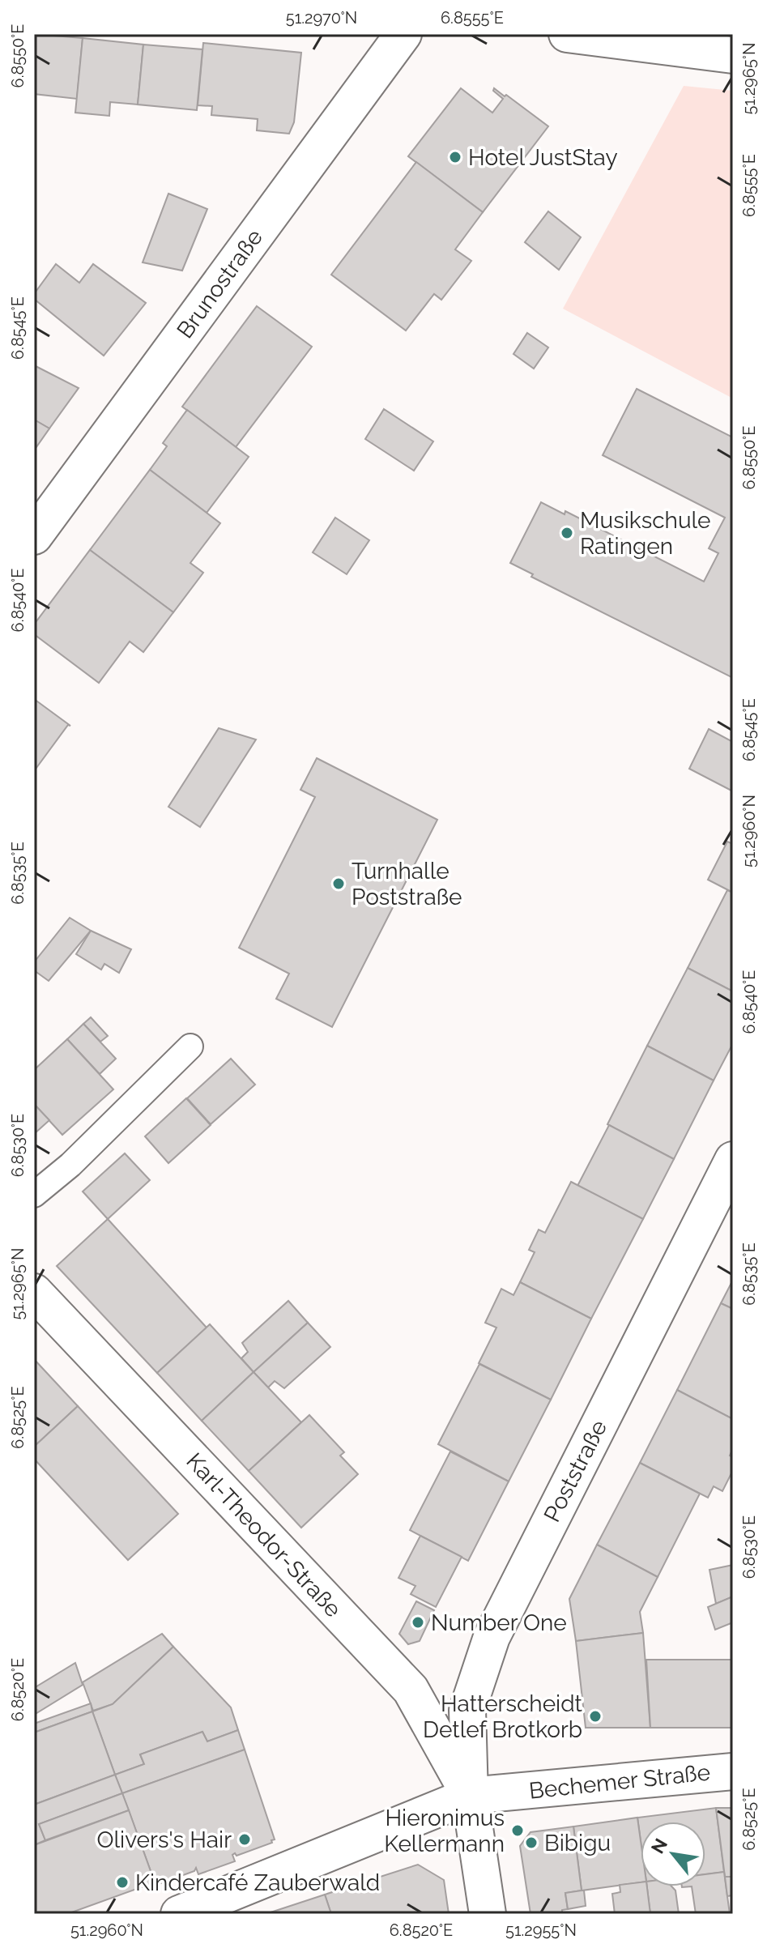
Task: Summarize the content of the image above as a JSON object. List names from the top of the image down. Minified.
{"streets":{"street":["Brunostraße","Poststraße","Karl-Theodor-Straße","Bechemer Straße"]},"crossings":[["Poststraße","Karl-Theodor-Straße"],["Poststraße","Bechemer Straße"],["Karl-Theodor-Straße","Bechemer Straße"]],"places":["Hotel JustStay","Musikschule Ratingen","Turnhalle Poststraße","Number One","Hatterscheidt Detlef Brotkorb","Hieronimus Kellermann","Olivers's Hair","Bibigu","Kindercafé Zauberwald"],"north":"top left","coordinates":["51.2970°N","6.8555°E","6.8550°E","51.2965°N","6.8545°E","6.8540°E","51.2960°N","6.8535°E","6.8530°E","6.8525°E","6.8520°E","51.2955°N"]}
